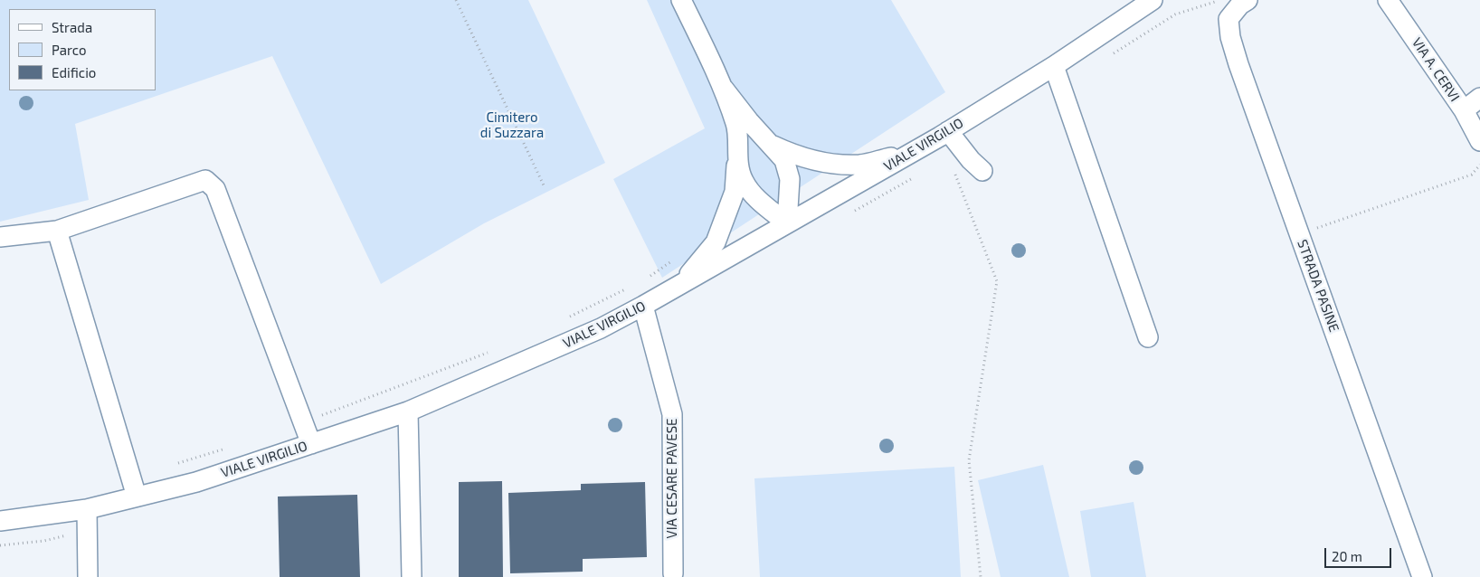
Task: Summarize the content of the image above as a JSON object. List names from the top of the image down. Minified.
{"streets":{"street":["VIA A. CERVI","VIALE VIRGILIO","STRADA PASINE","VIA CESARE PAVESE"]},"crossings":[["VIALE VIRGILIO","VIA CESARE PAVESE"]],"parks":["Cimitero di Suzzara"],"legend":["Strada","Parco","Edificio"],"scale_bar":"20 m"}
